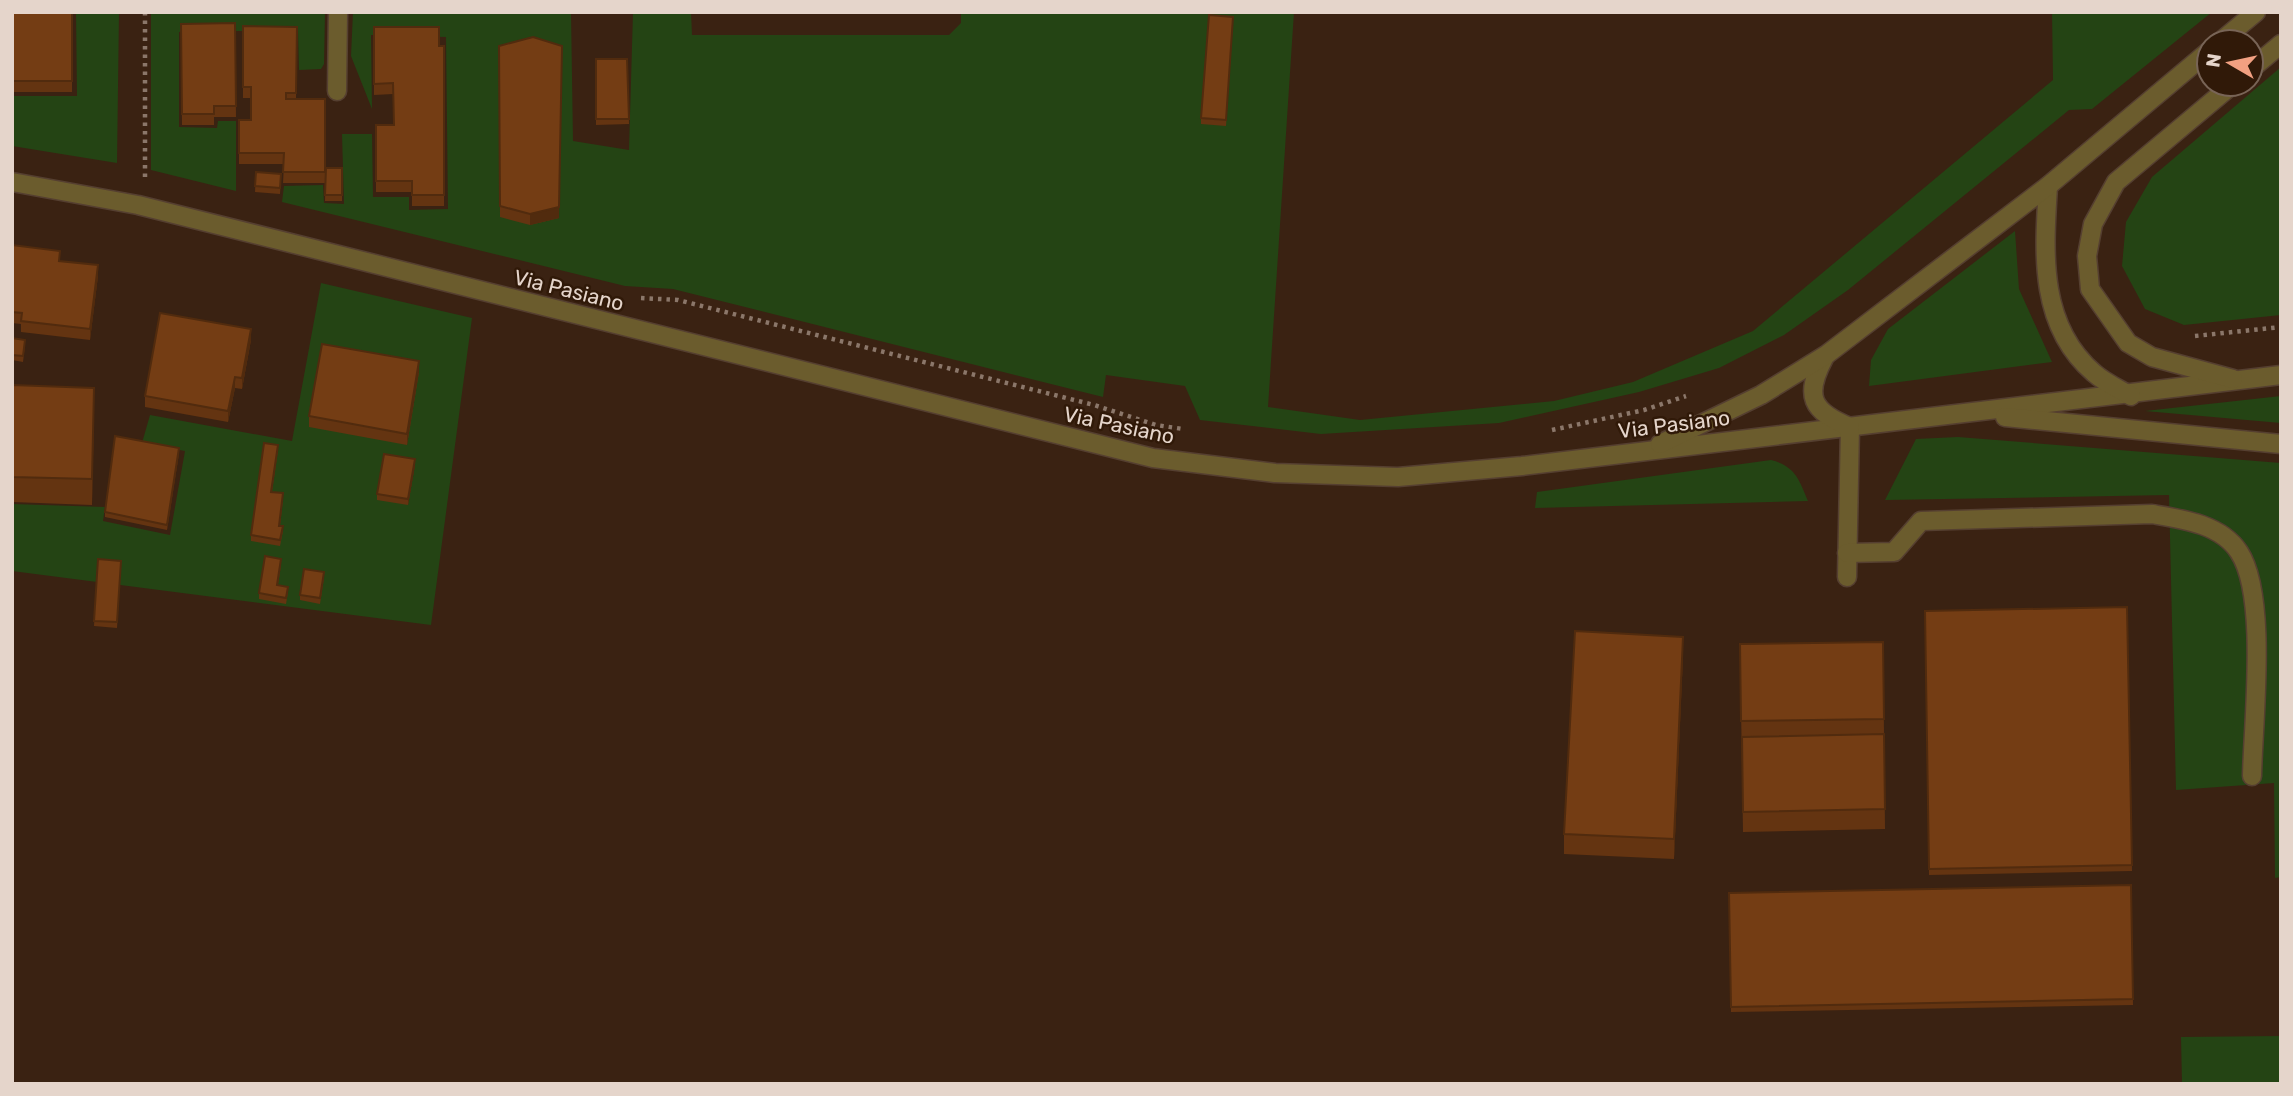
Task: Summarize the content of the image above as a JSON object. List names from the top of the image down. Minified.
{"streets":{"street":["Via Pasiano"]},"north":"left"}
